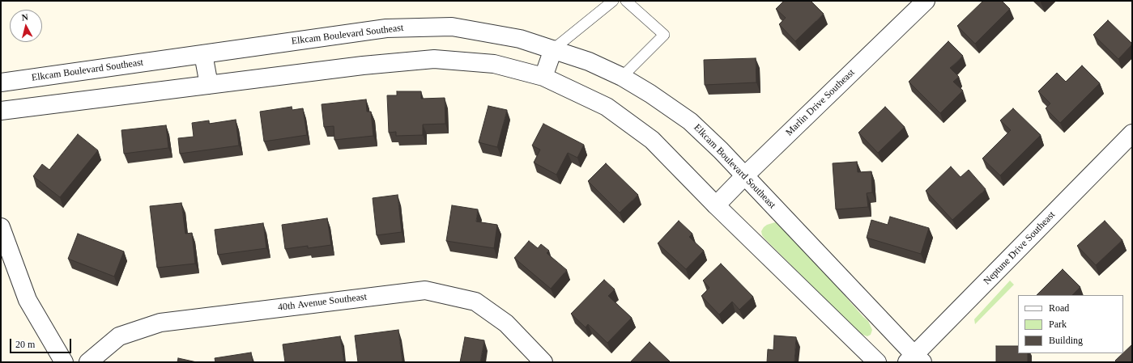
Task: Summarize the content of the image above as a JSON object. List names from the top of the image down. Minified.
{"streets":{"street":["Elkcam Boulevard Southeast","Marlin Drive Southeast","Neptune Drive Southeast","40th Avenue Southeast"]},"crossings":[["Elkcam Boulevard Southeast","Marlin Drive Southeast"],["Elkcam Boulevard Southeast","Neptune Drive Southeast"]],"legend":["Road","Park","Building"],"scale_bar":"20 m","north":"top"}
